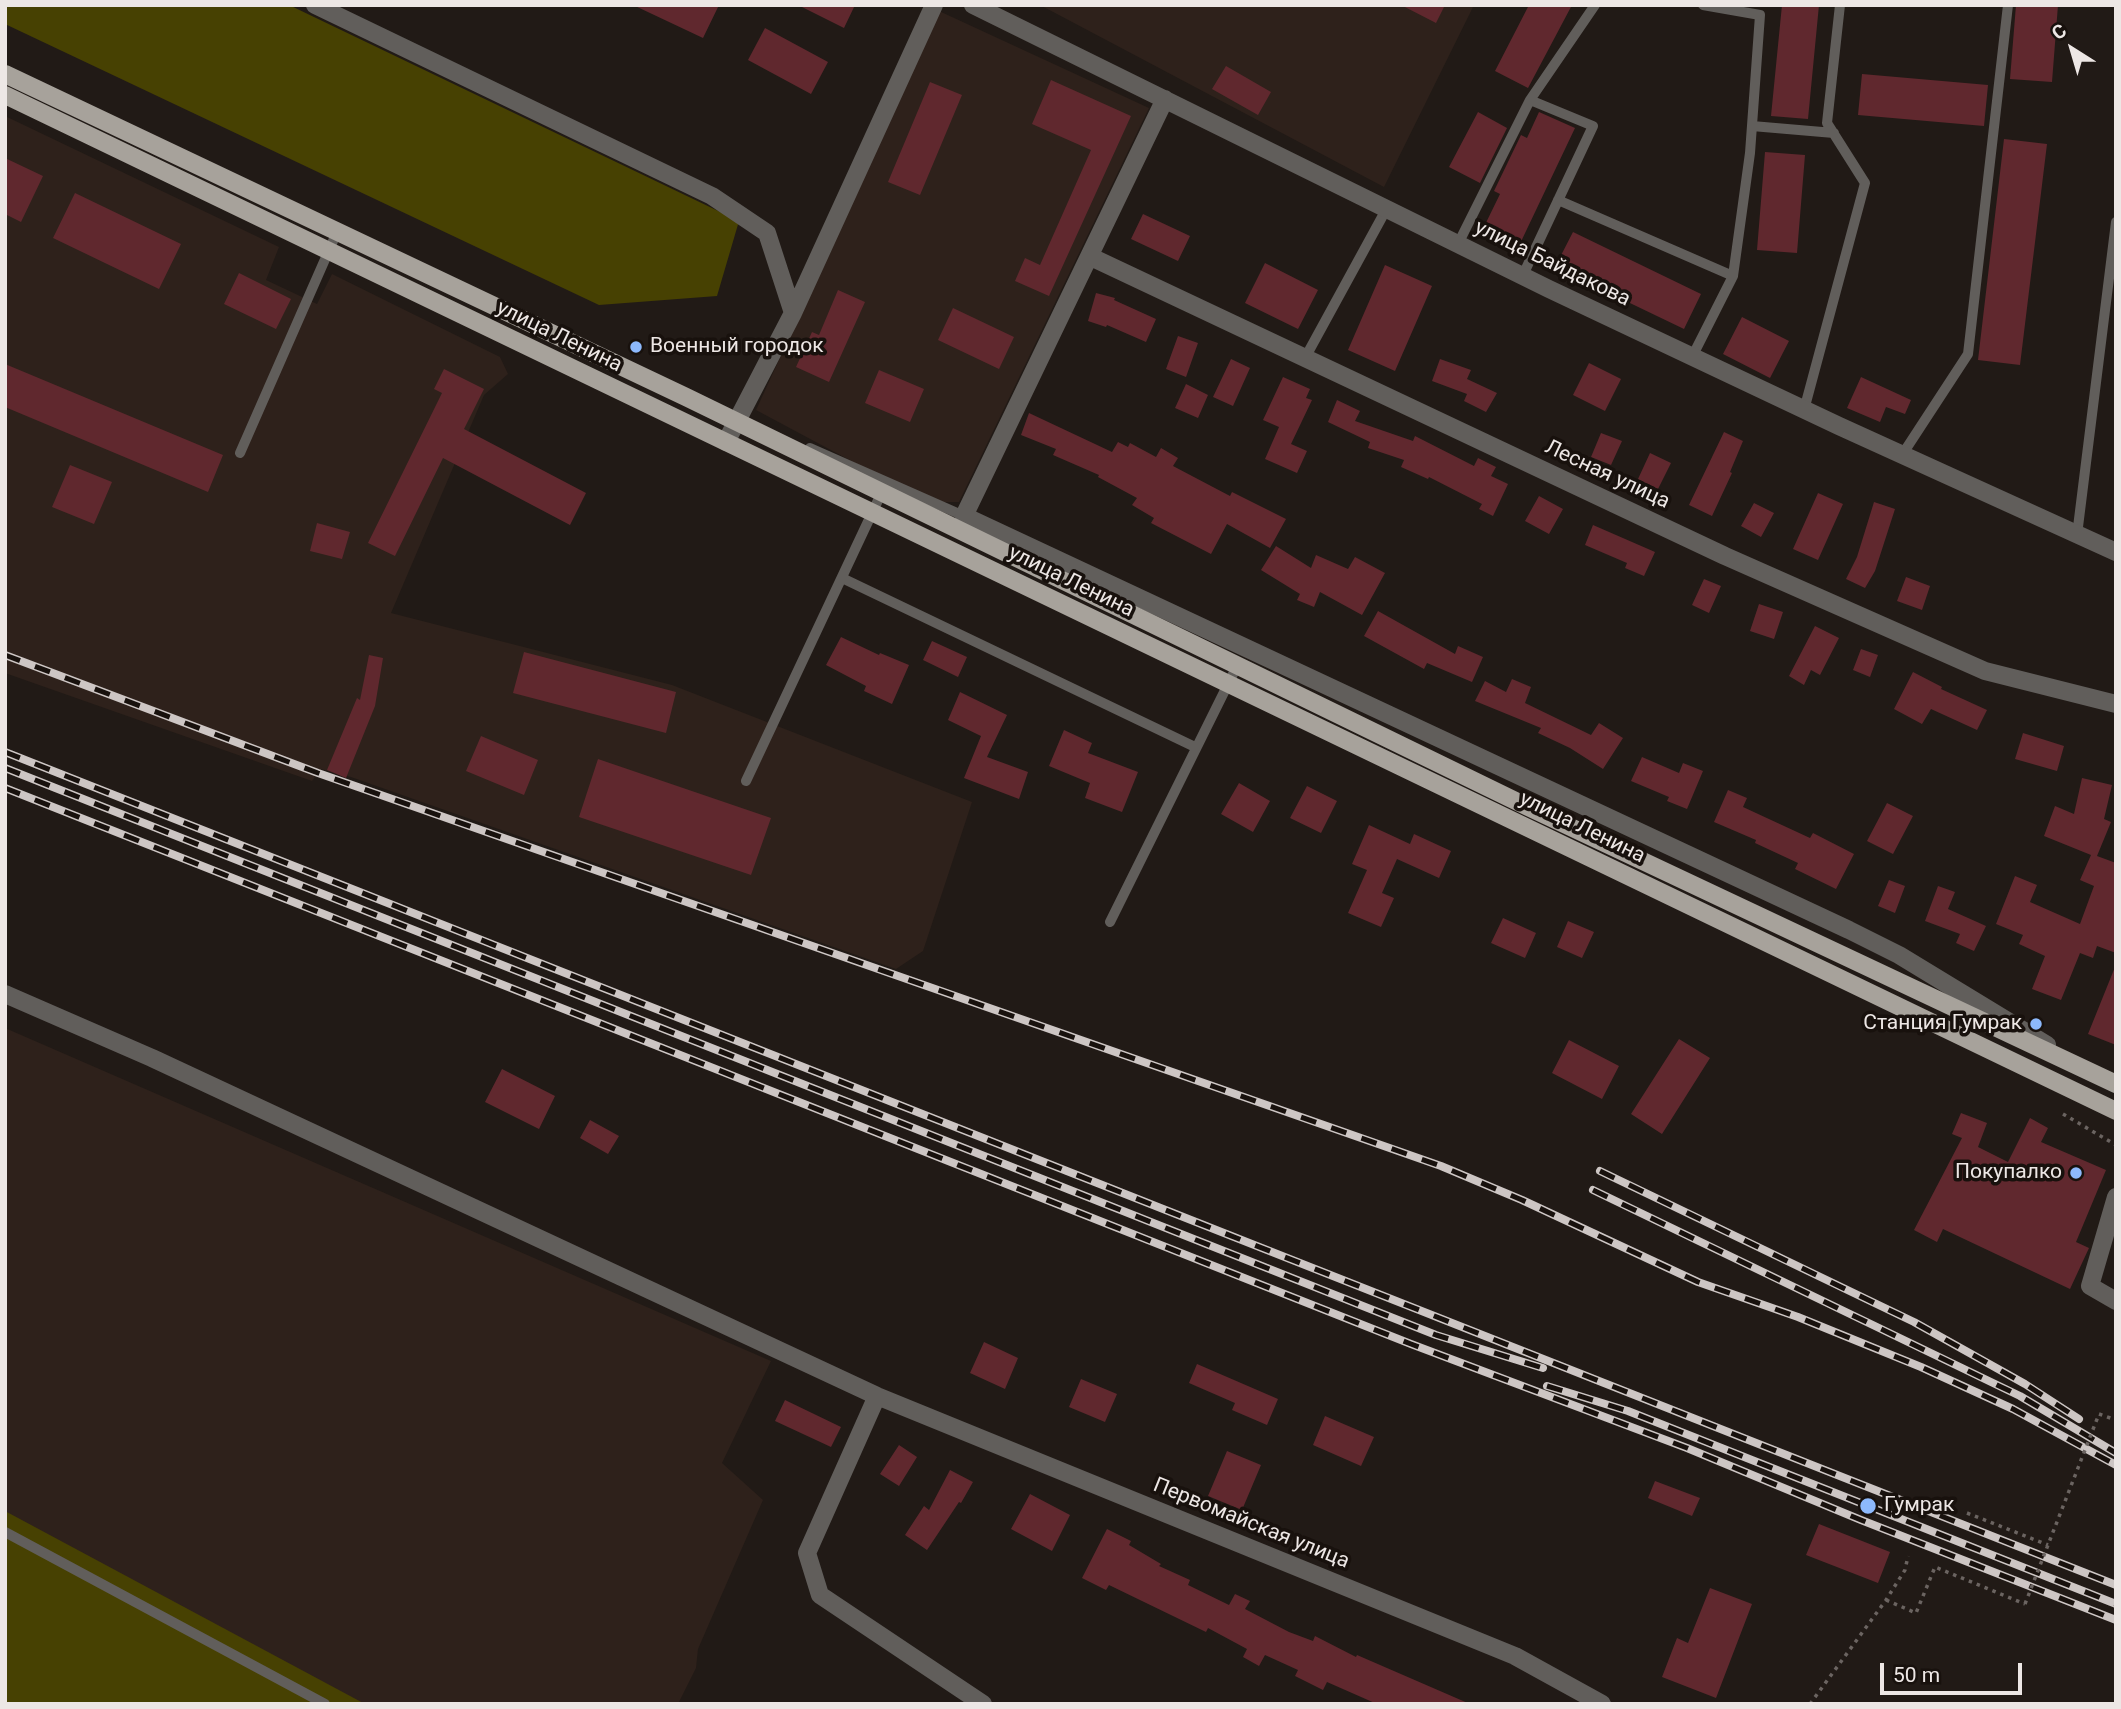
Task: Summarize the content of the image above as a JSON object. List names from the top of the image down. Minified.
{"streets":{"main road":["улица Ленина"],"street":["улица Байдакова","Лесная улица","Первомайская улица"]},"places":["Военный городок","Станция Гумрак","Покупалко","Гумрак"],"scale_bar":"50 m","north":"top left"}
